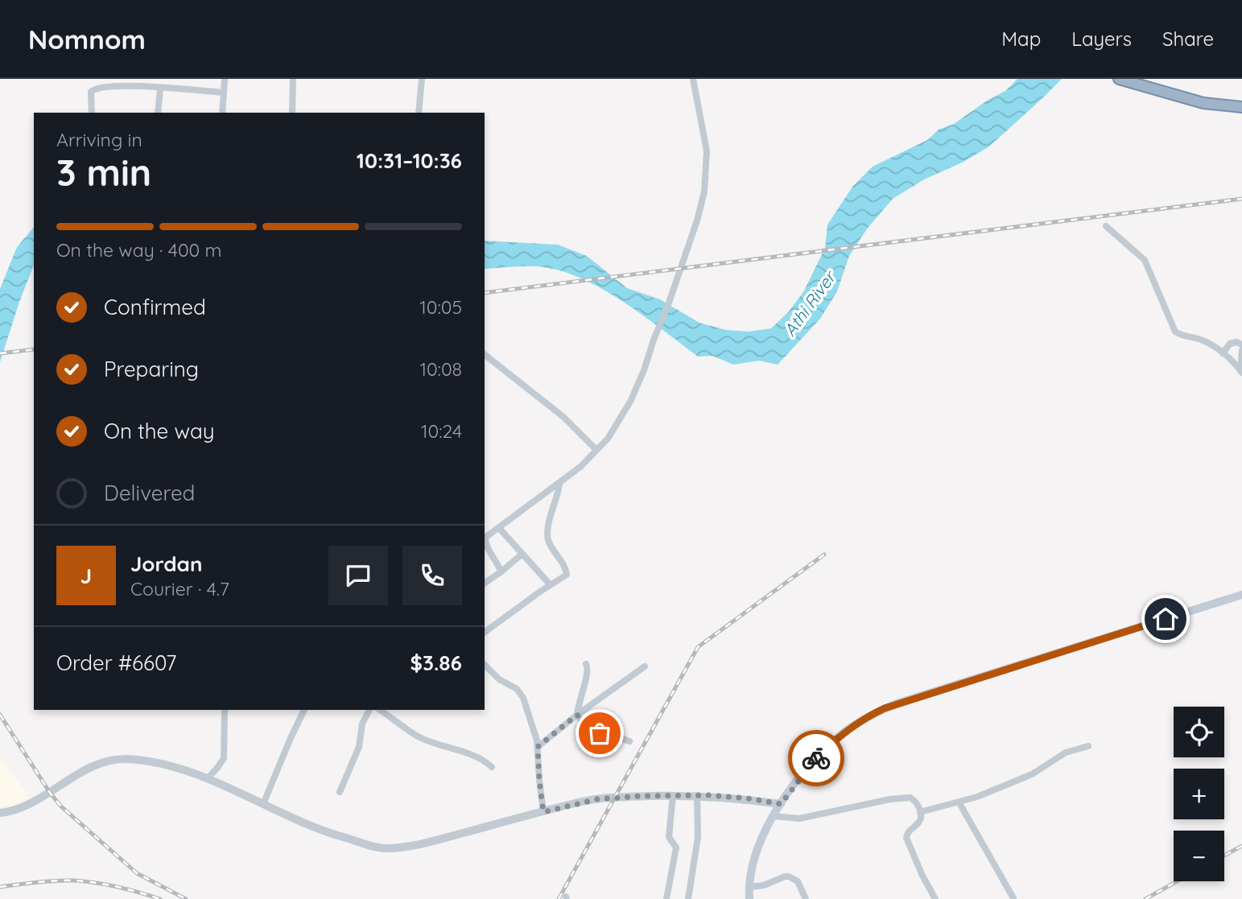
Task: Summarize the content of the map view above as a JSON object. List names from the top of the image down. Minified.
{"water":["Athi River"],"page":{"header":"Nomnom","nav":["Map","Layers","Share"],"heading":["3 min","Arriving in","10:31–10:36"],"panel":["Jordan","Courier · 4.7","Order #6607","$3.86"],"bar":"On the way · 400 m","list":[["Confirmed","10:05"],["Preparing","10:08"],["On the way","10:24"],"Delivered"],"round":"J","map_buttons":["+","−"]}}
